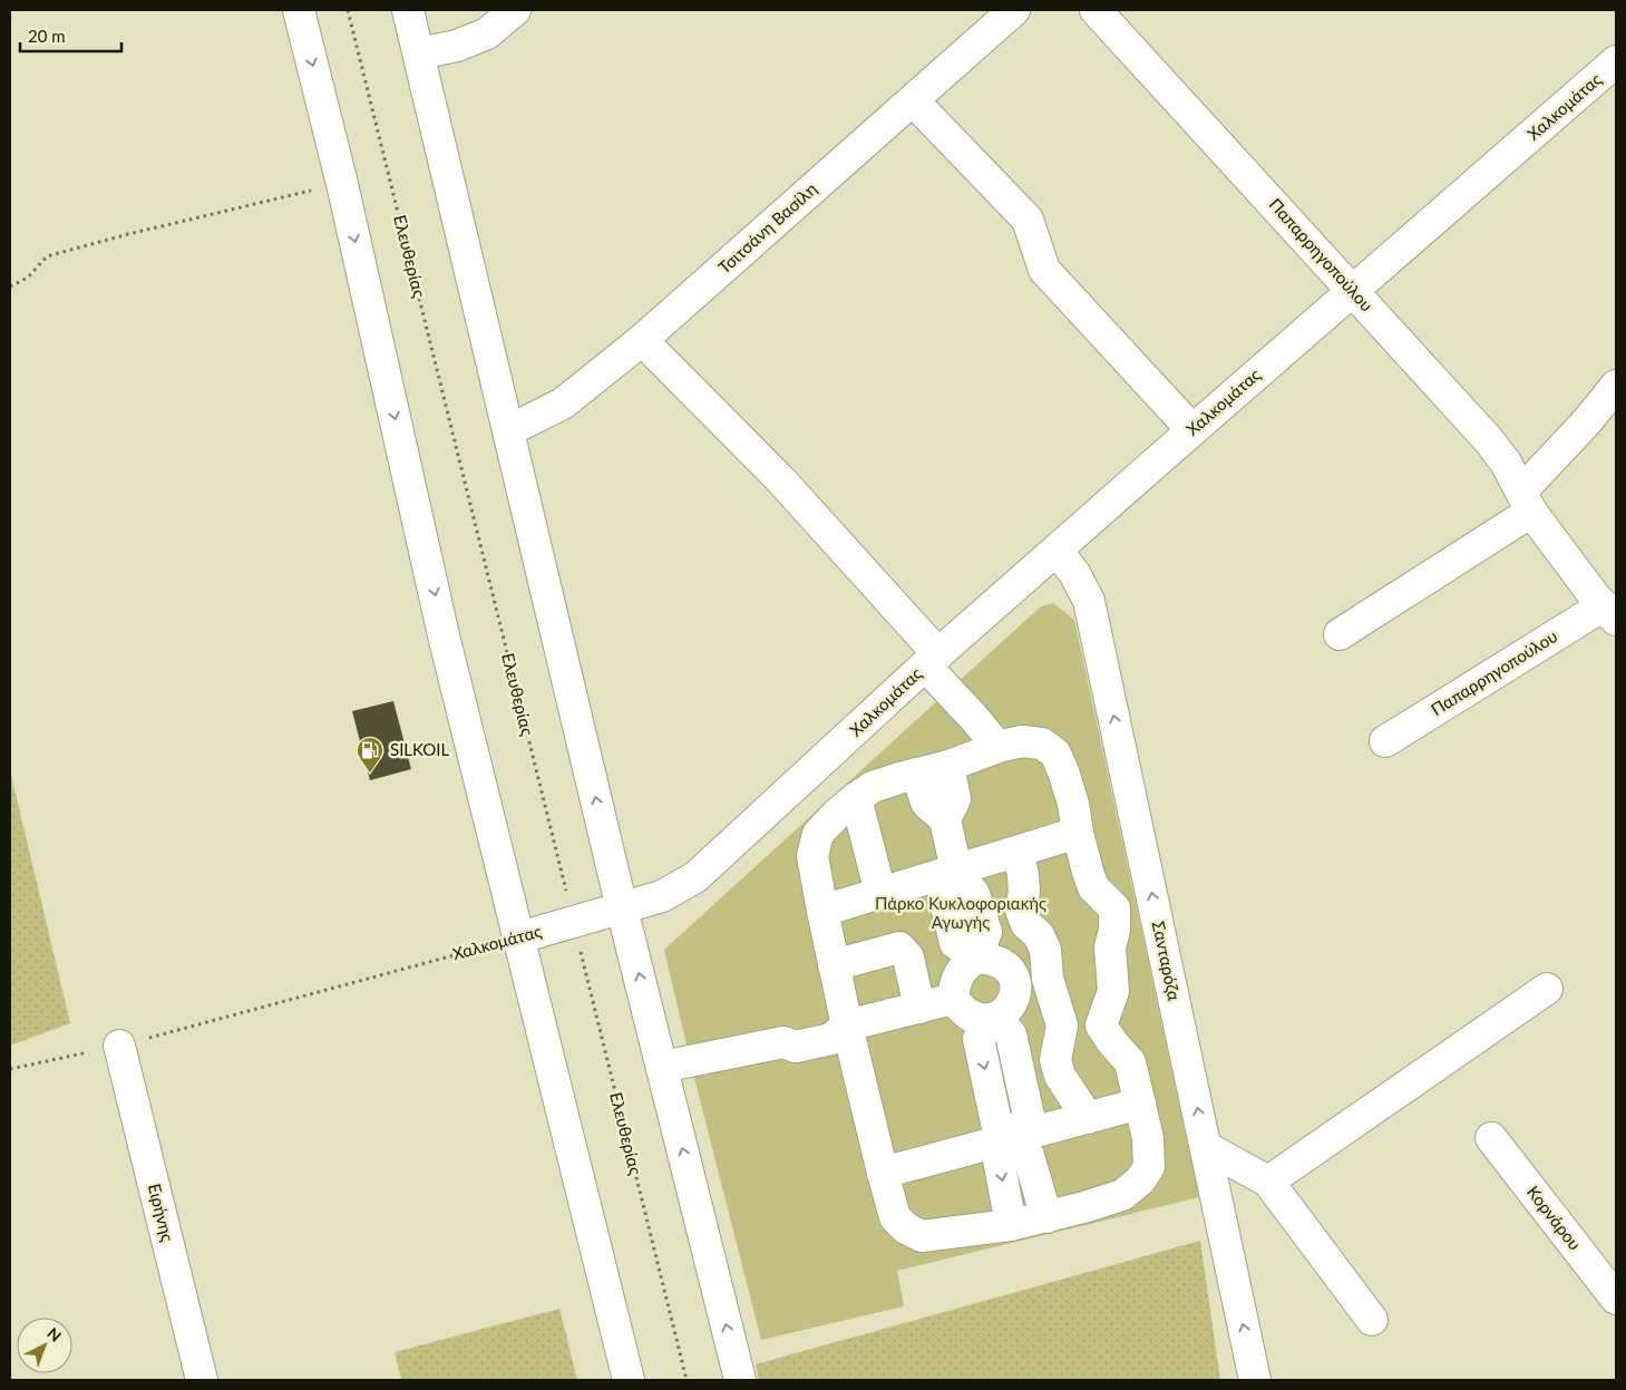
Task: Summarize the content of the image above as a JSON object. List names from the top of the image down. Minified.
{"streets":{"street":["Χαλκομάτας","Τσιτσάνη Βασίλη","Παπαρρηγοπούλου","Σανταρόζα","Ειρήνης","Κορνάρου"],"path":["Ελευθερίας"]},"crossings":[["Χαλκομάτας","Παπαρρηγοπούλου"],["Χαλκομάτας","Ελευθερίας"],["Χαλκομάτας","Σανταρόζα"],["Χαλκομάτας","Ειρήνης"]],"parks":["Πάρκο Κυκλοφοριακής Αγωγής"],"places":{"fuel station":["SILKOIL"]},"scale_bar":"20 m","north":"top right"}
